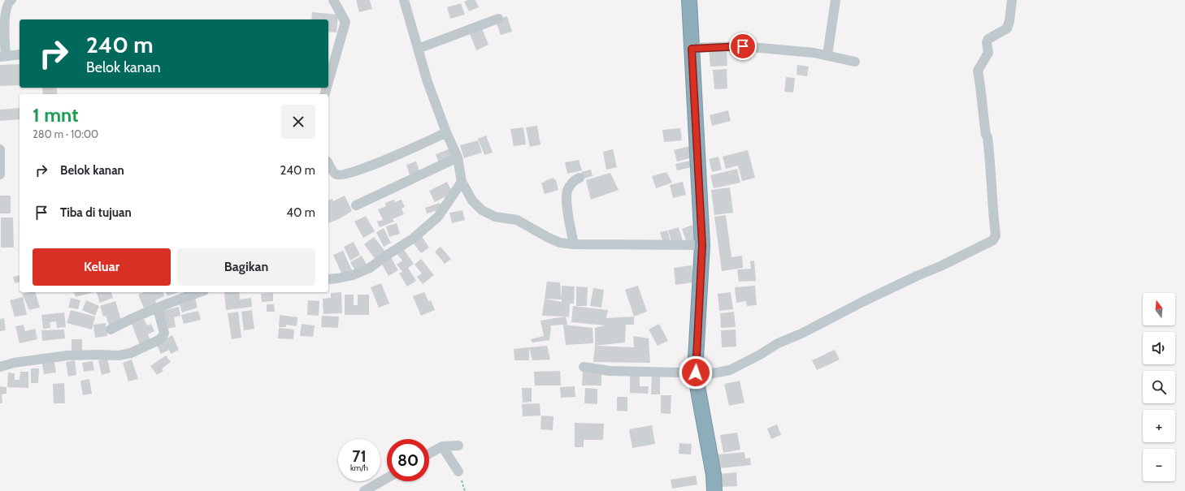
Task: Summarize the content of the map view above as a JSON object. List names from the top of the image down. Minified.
{"north":"top","page":{"turn":["240 m","Belok kanan"],"heading":["1 mnt","280 m · 10:00"],"list":[{"name":"Belok kanan","value":"240 m"},{"name":"Tiba di tujuan","value":"40 m"}],"buttons":["Keluar","Bagikan"],"map_buttons":["+","−"],"speed":"71 km/h","limit":"80"}}
